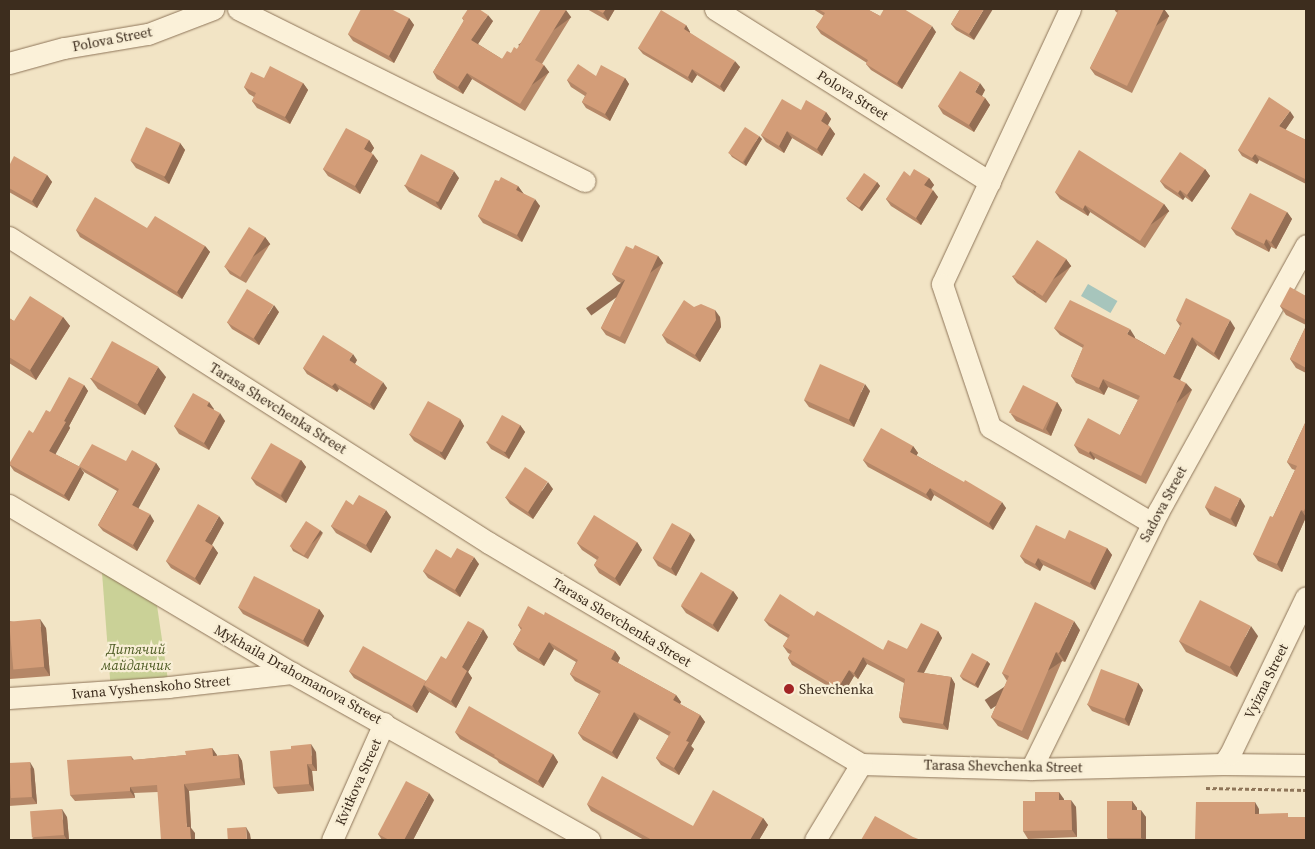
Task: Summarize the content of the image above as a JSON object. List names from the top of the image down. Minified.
{"streets":{"street":["Polova Street","Tarasa Shevchenka Street","Sadova Street","Mykhaila Drahomanova Street","Vyizna Street","Ivana Vyshenskoho Street","Kvitkova Street"]},"crossings":[["Tarasa Shevchenka Street","Sadova Street"],["Tarasa Shevchenka Street","Vyizna Street"],["Mykhaila Drahomanova Street","Ivana Vyshenskoho Street"],["Mykhaila Drahomanova Street","Kvitkova Street"]],"parks":["Дитячий майданчик"],"places":["Shevchenka"]}
